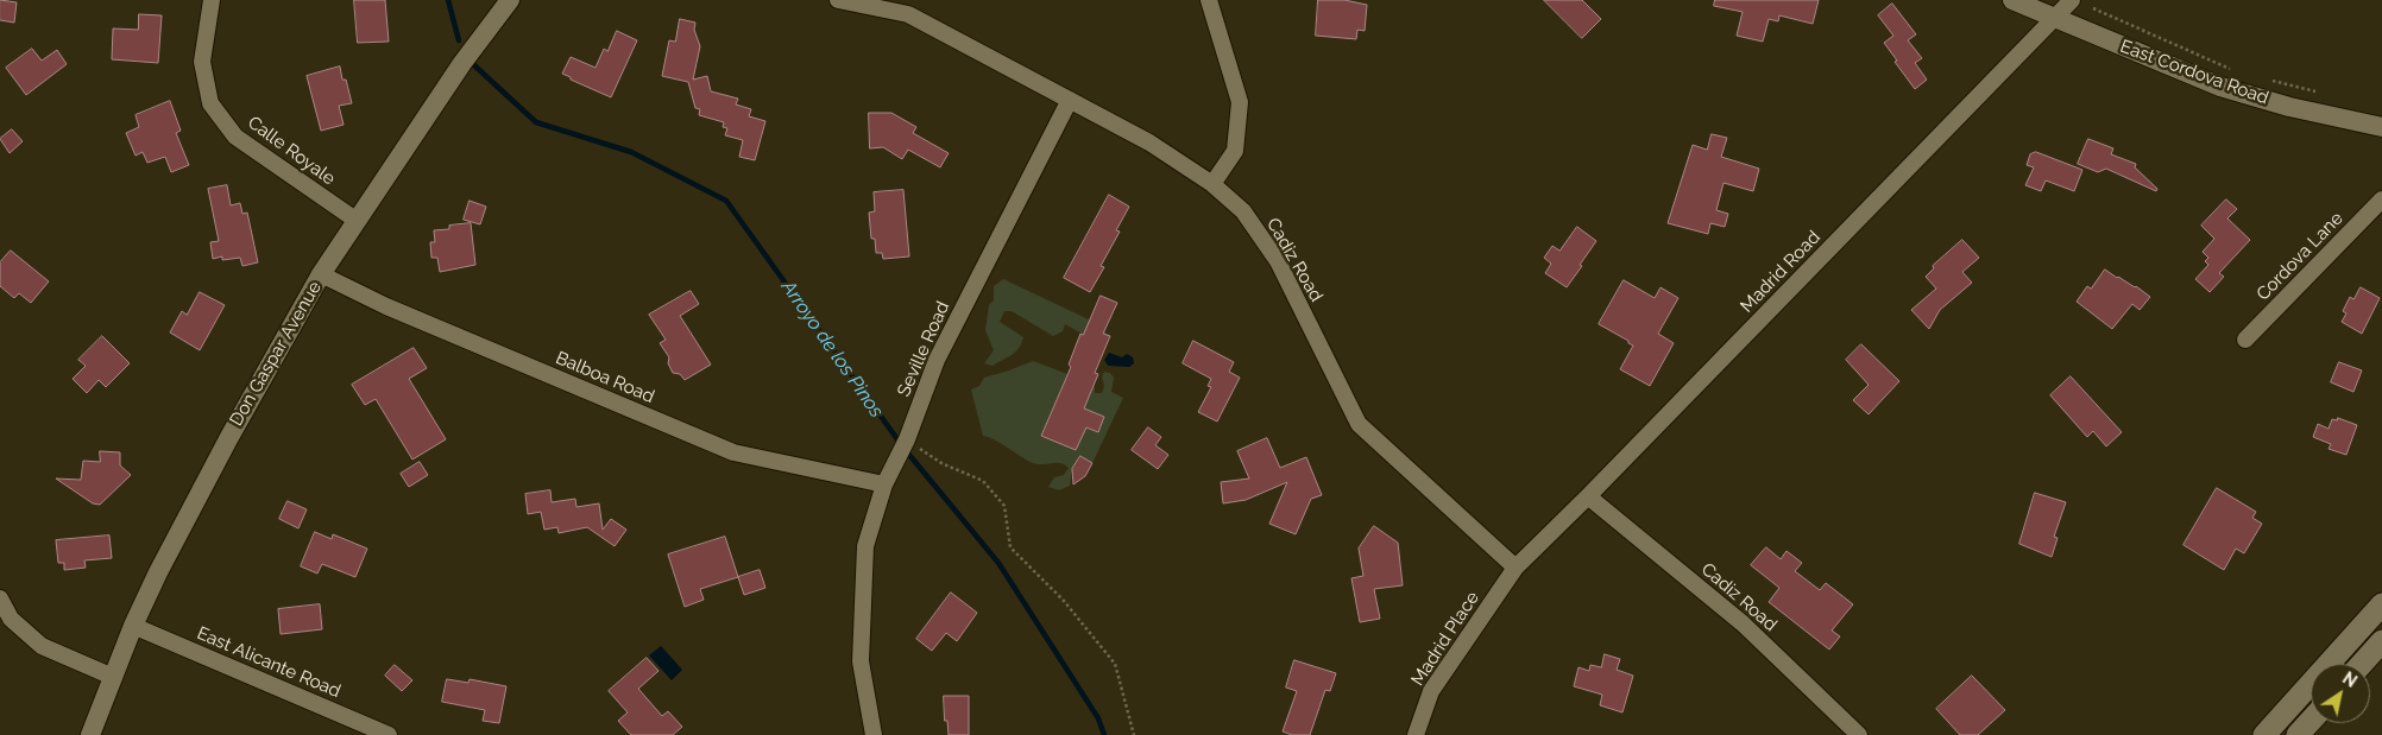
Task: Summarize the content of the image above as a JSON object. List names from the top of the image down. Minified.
{"streets":{"street":["East Cordova Road","Calle Royale","Cordova Lane","Cadiz Road","Madrid Road","Seville Road","Don Gaspar Avenue","Balboa Road","Madrid Place","East Alicante Road"]},"crossings":[["East Cordova Road","Madrid Road"],["Calle Royale","Don Gaspar Avenue"],["Cadiz Road","Madrid Road"],["Cadiz Road","Seville Road"],["Cadiz Road","Madrid Place"],["Madrid Road","Madrid Place"],["Seville Road","Balboa Road"],["Don Gaspar Avenue","Balboa Road"],["Don Gaspar Avenue","East Alicante Road"]],"water":["Arroyo de los Pinos"],"north":"top right"}
